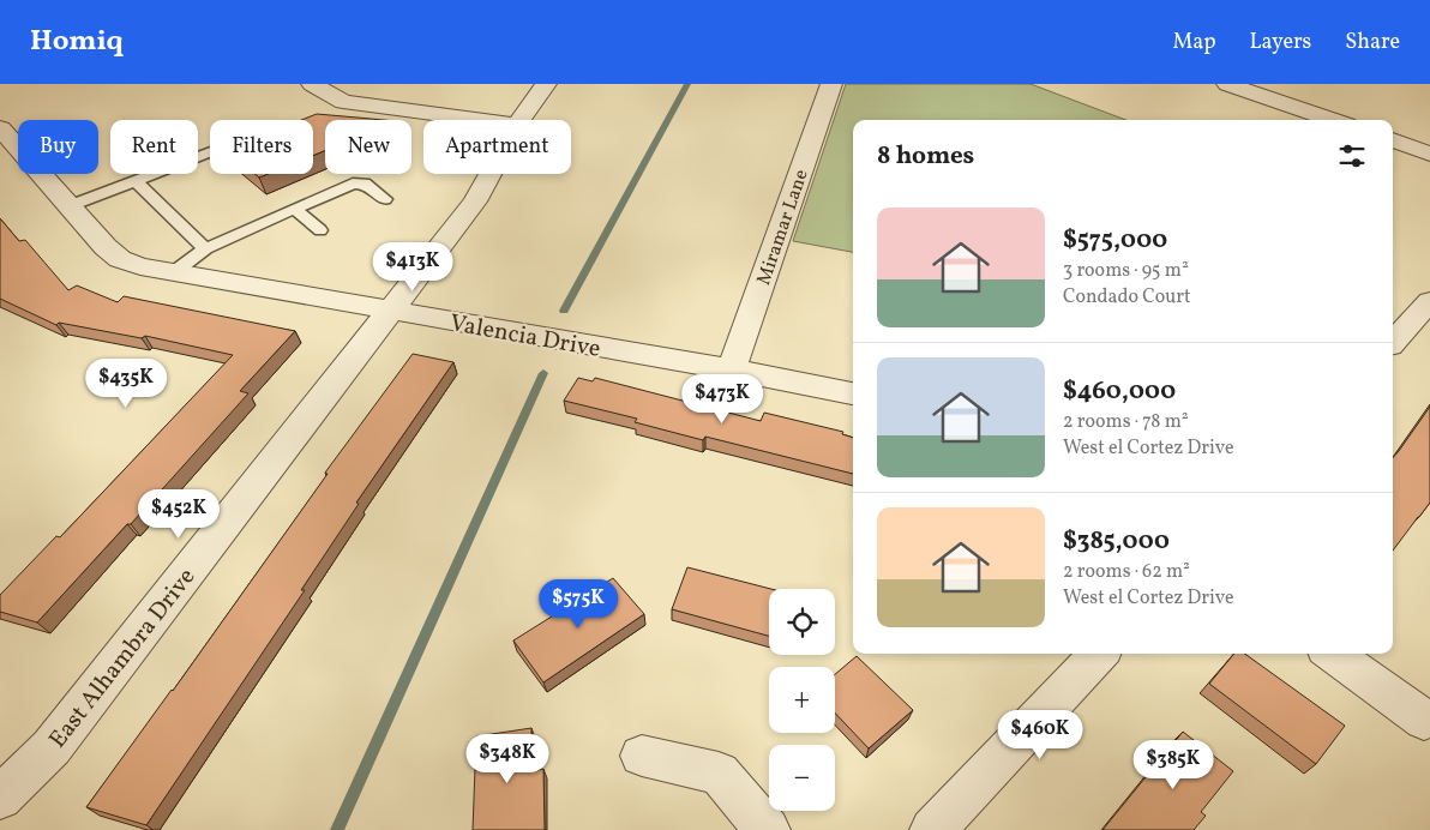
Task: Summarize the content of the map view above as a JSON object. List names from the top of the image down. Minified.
{"streets":{"street":["Miramar Lane","Valencia Drive","East Alhambra Drive"]},"crossings":[["Miramar Lane","Valencia Drive"],["Valencia Drive","East Alhambra Drive"]],"page":{"header":"Homiq","nav":["Map","Layers","Share"],"chip":["Buy","Rent","Filters","New","Apartment"],"heading":"8 homes","list":[{"name":"$575,000","note":"3 rooms · 95 m² · Condado Court"},{"name":"$460,000","note":"2 rooms · 78 m² · West el Cortez Drive"},{"name":"$385,000","note":"2 rooms · 62 m² · West el Cortez Drive"}],"price":["$413K","$435K","$473K","$452K","$575K","$460K","$348K","$385K"],"map_buttons":["+","−"]}}
